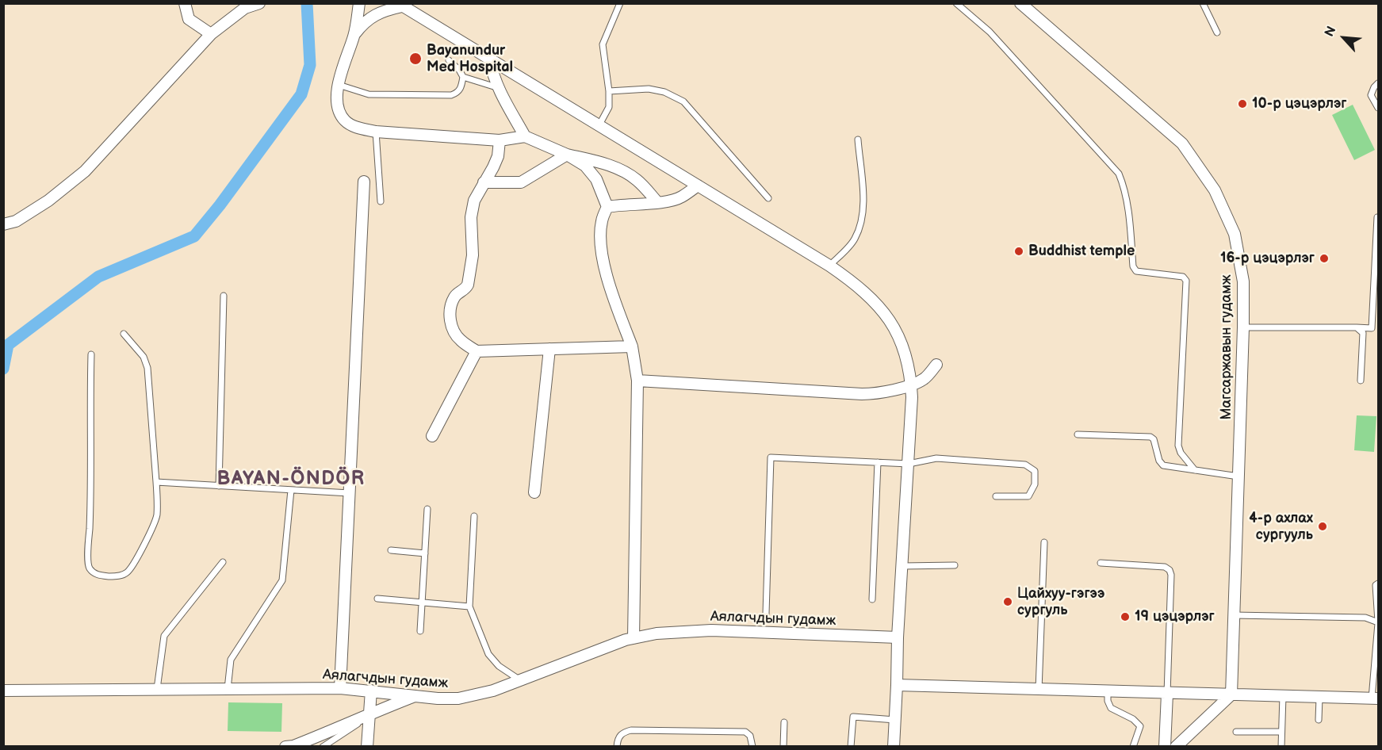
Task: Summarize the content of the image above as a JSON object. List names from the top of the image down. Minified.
{"streets":{"street":["Магсаржавын гудамж","Аялагчдын гудамж"]},"districts":["BAYAN-ÖNDÖR"],"places":["Bayanundur Med Hospital","10-р цэцэрлэг","Buddhist temple","16-р цэцэрлэг","4-р ахлах сургууль","Цайхуу-гэгээ сургуль","19 цэцэрлэг"],"north":"top left"}
